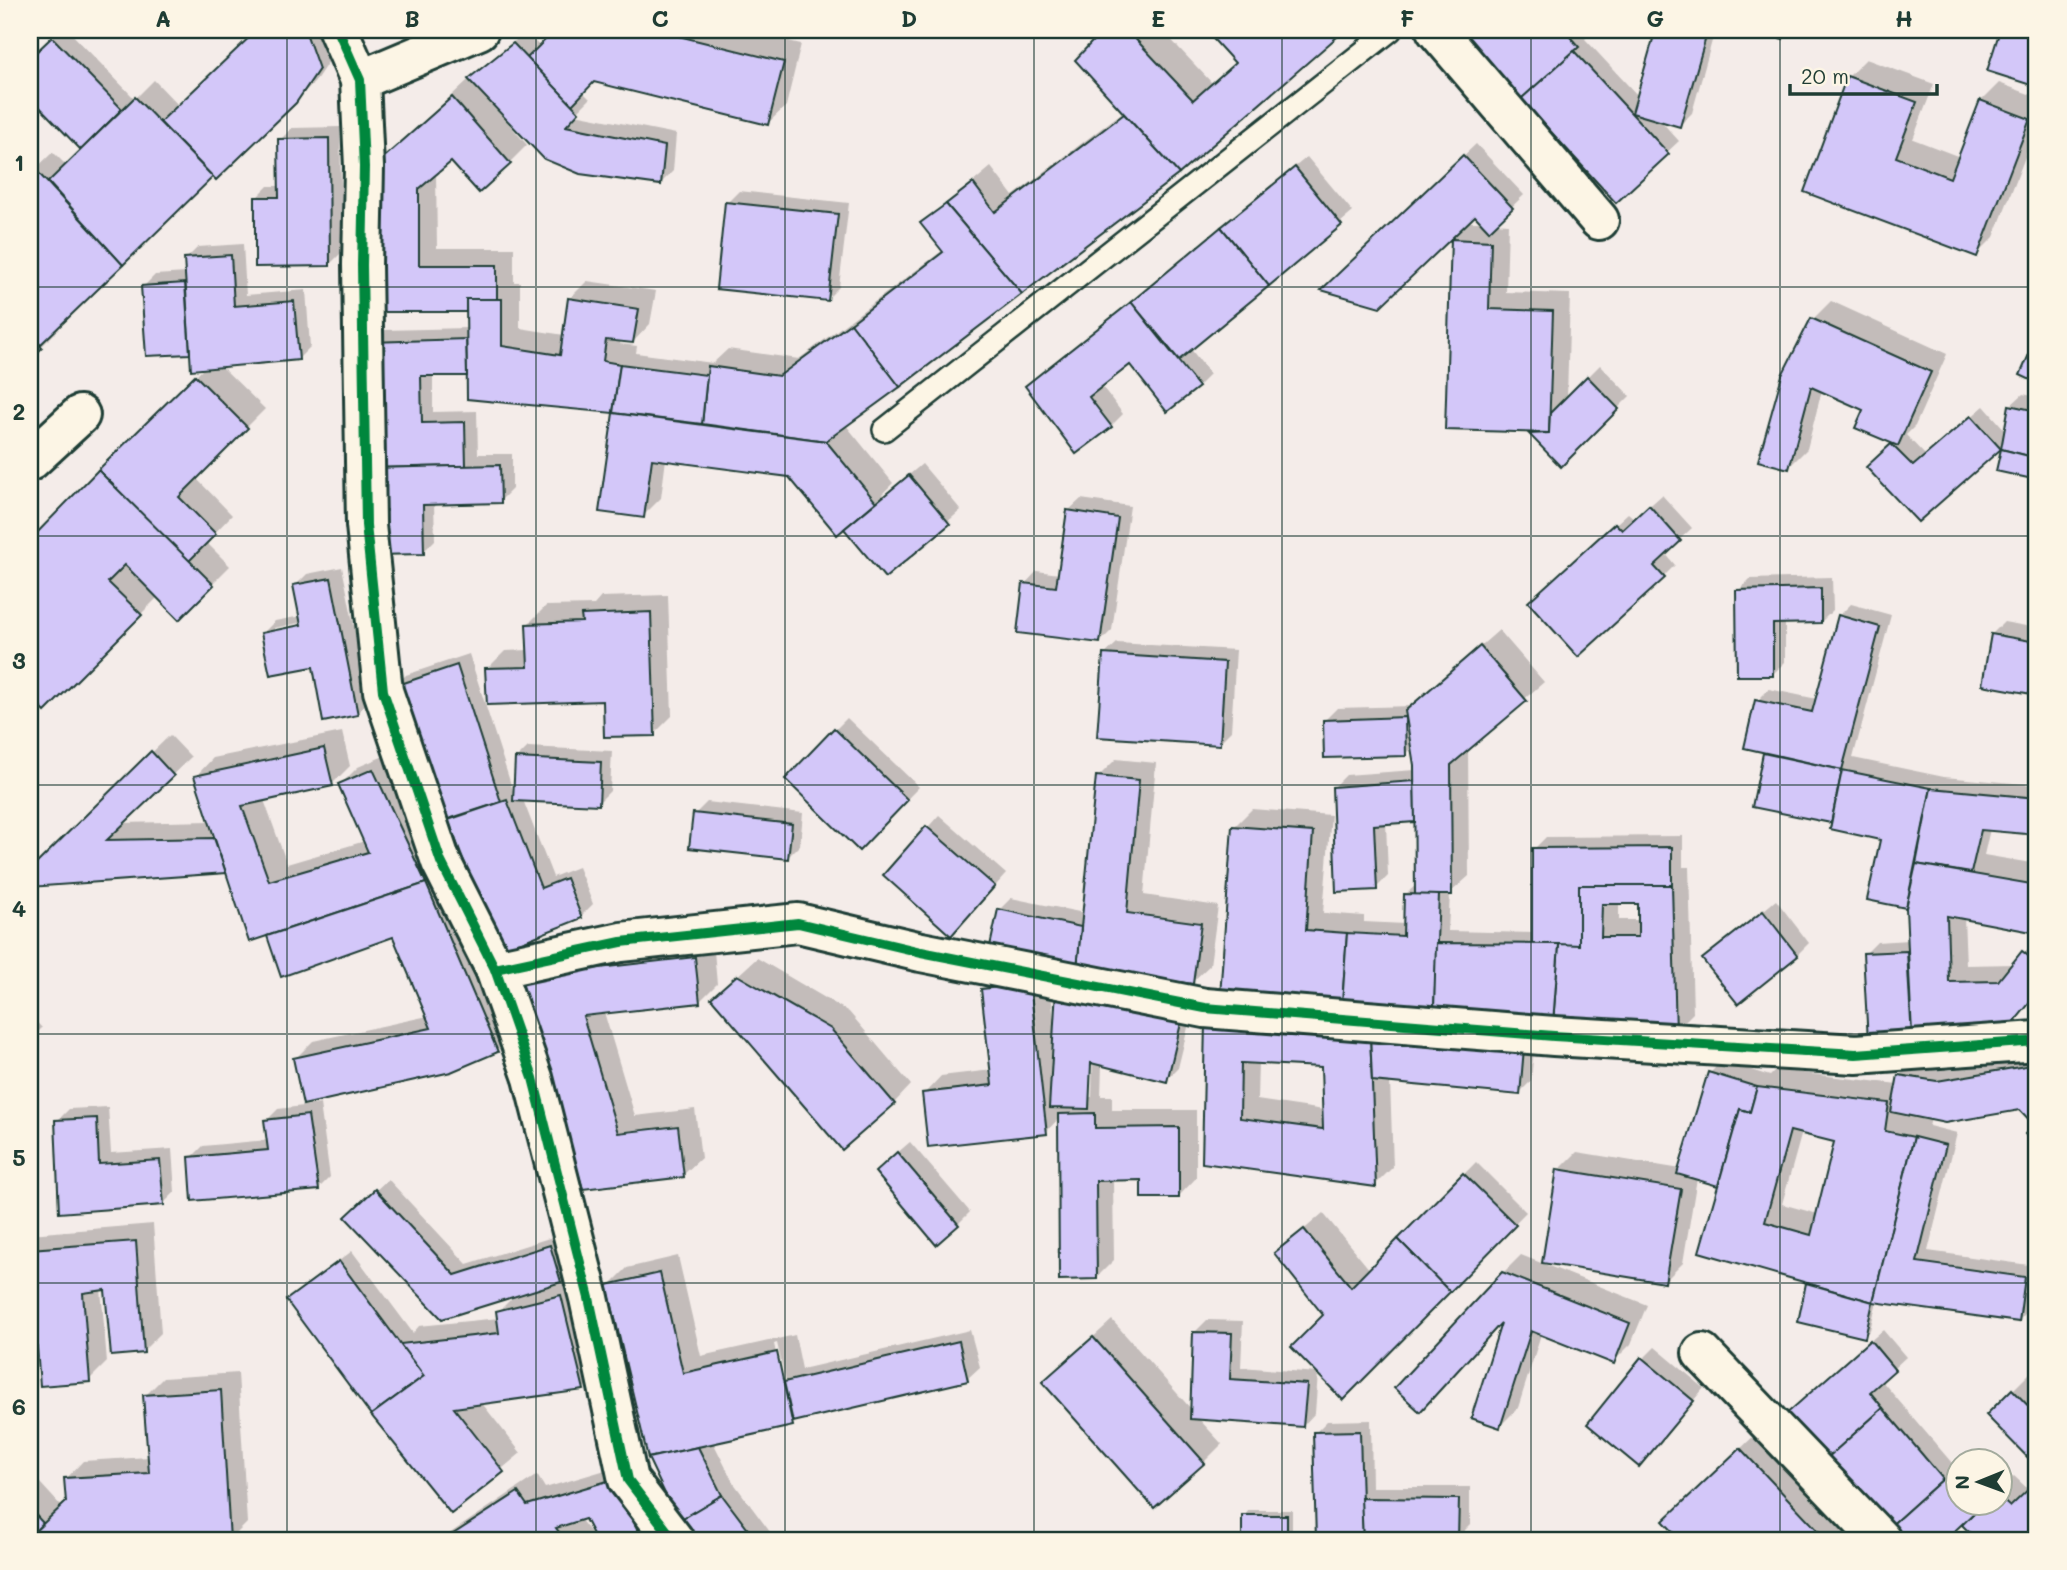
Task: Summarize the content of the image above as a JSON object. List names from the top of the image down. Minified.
{"scale_bar":"20 m","north":"left","grid":{"columns":["A","B","C","D","E","F","G","H"],"rows":["1","2","3","4","5","6"]}}
